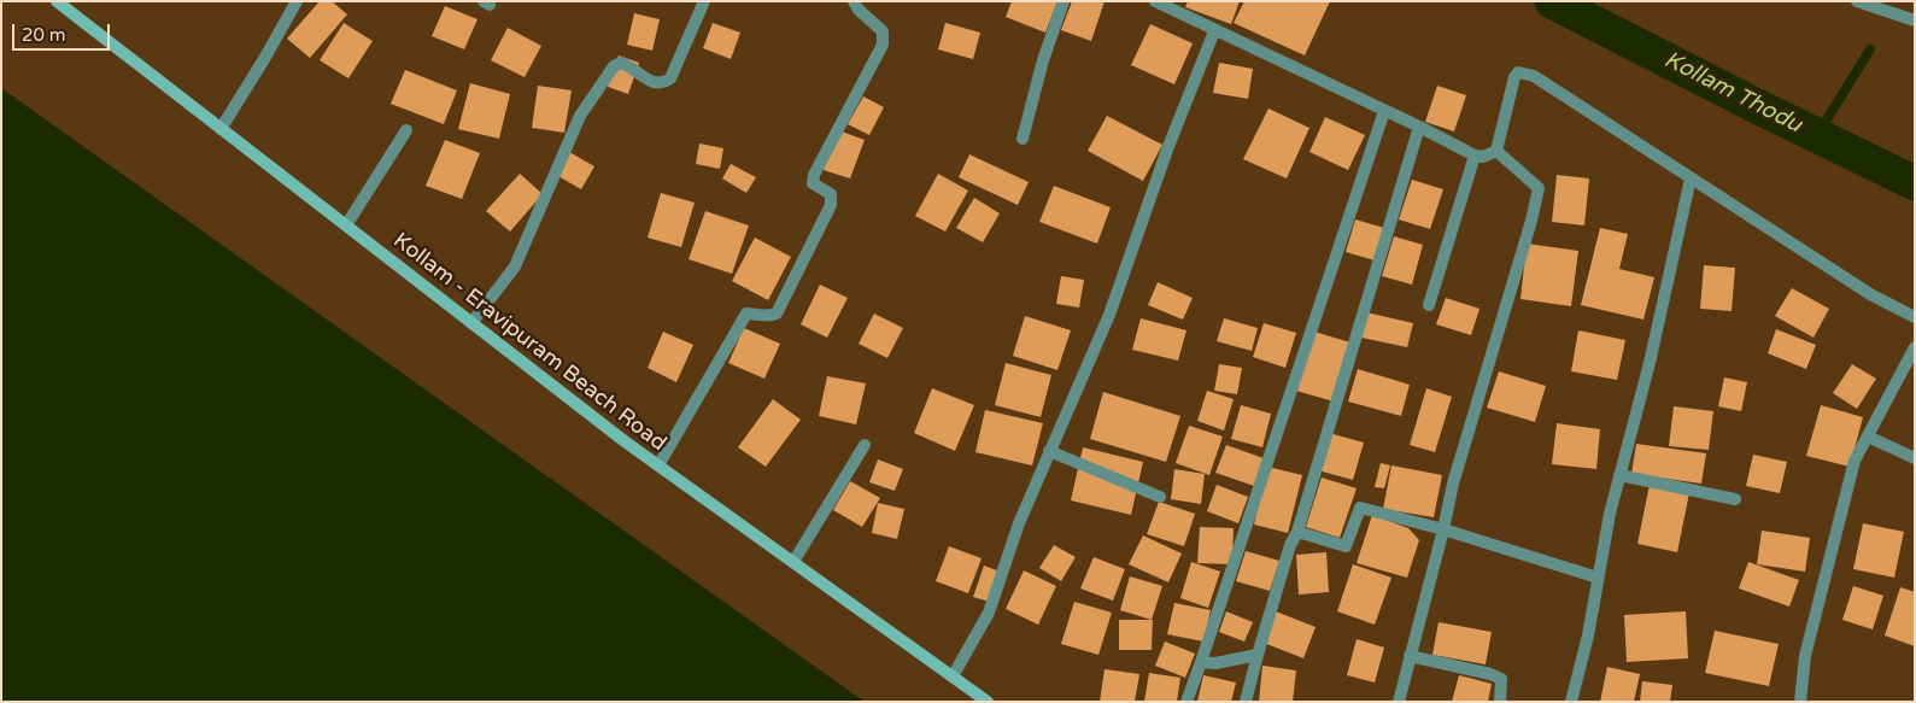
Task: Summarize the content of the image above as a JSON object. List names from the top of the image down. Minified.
{"streets":{"main road":["Kollam - Eravipuram Beach Road"]},"water":["Kollam Thodu"],"scale_bar":"20 m"}
